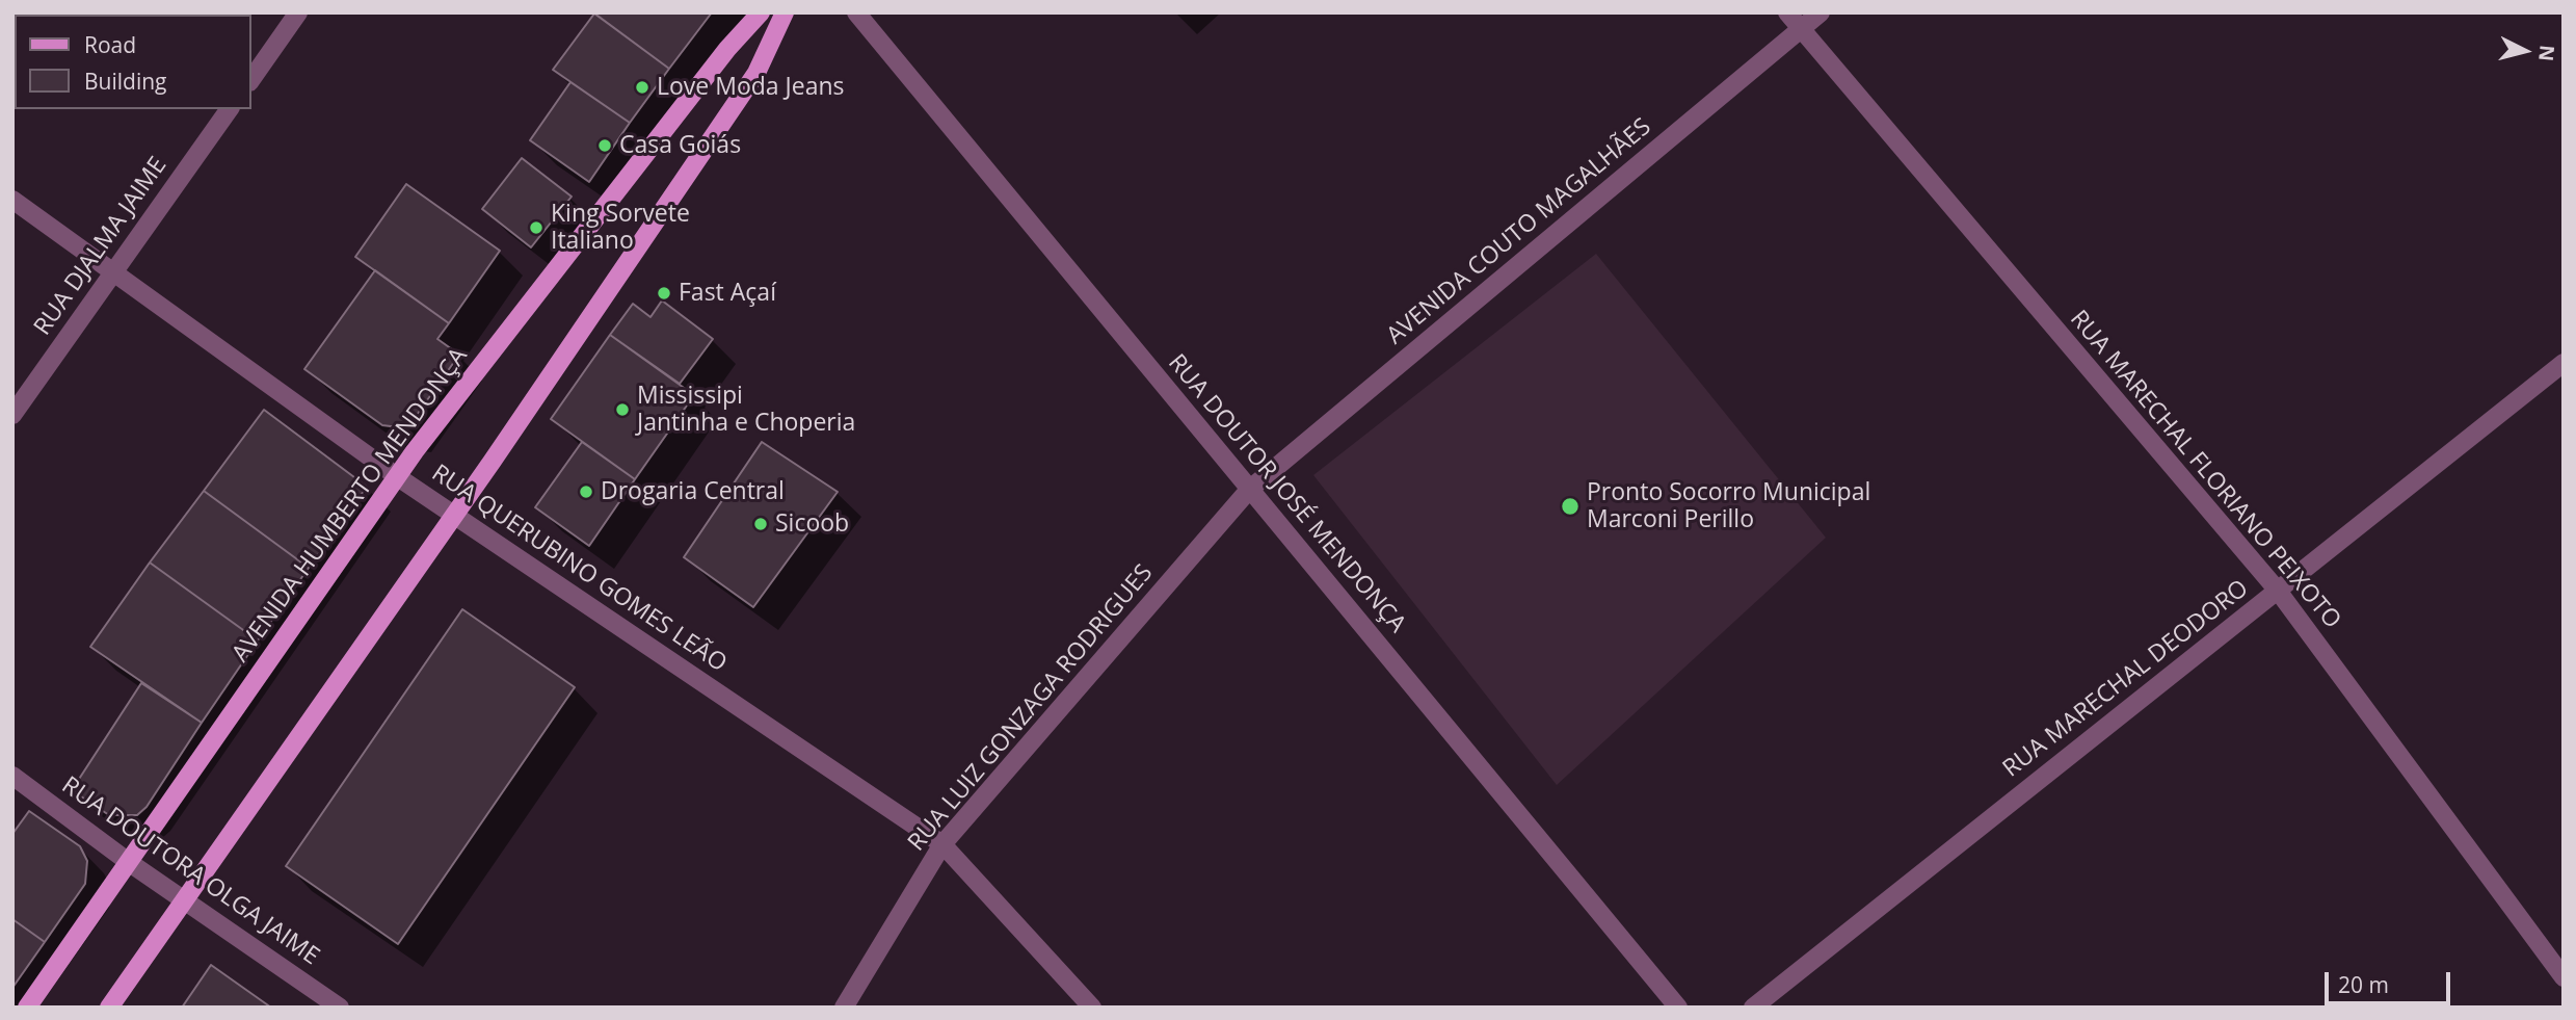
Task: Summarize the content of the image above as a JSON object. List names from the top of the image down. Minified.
{"streets":{"main road":["AVENIDA HUMBERTO MENDONÇA"],"street":["AVENIDA COUTO MAGALHÃES","RUA DJALMA JAIME","RUA MARECHAL FLORIANO PEIXOTO","RUA DOUTOR JOSÉ MENDONÇA","RUA QUERUBINO GOMES LEÃO","RUA MARECHAL DEODORO","RUA LUIZ GONZAGA RODRIGUES","RUA DOUTORA OLGA JAIME"]},"crossings":[["AVENIDA COUTO MAGALHÃES","RUA MARECHAL FLORIANO PEIXOTO"],["AVENIDA COUTO MAGALHÃES","RUA DOUTOR JOSÉ MENDONÇA"],["AVENIDA COUTO MAGALHÃES","RUA LUIZ GONZAGA RODRIGUES"],["RUA DJALMA JAIME","RUA QUERUBINO GOMES LEÃO"],["RUA MARECHAL FLORIANO PEIXOTO","RUA MARECHAL DEODORO"],["RUA DOUTOR JOSÉ MENDONÇA","RUA LUIZ GONZAGA RODRIGUES"],["AVENIDA HUMBERTO MENDONÇA","RUA QUERUBINO GOMES LEÃO"],["AVENIDA HUMBERTO MENDONÇA","RUA DOUTORA OLGA JAIME"],["RUA QUERUBINO GOMES LEÃO","RUA LUIZ GONZAGA RODRIGUES"]],"places":["Love Moda Jeans","Casa Goiás","King Sorvete Italiano","Fast Açaí","Mississipi Jantinha e Choperia","Drogaria Central","Pronto Socorro Municipal Marconi Perillo","Sicoob"],"legend":["Road","Building"],"scale_bar":"20 m","north":"right"}
